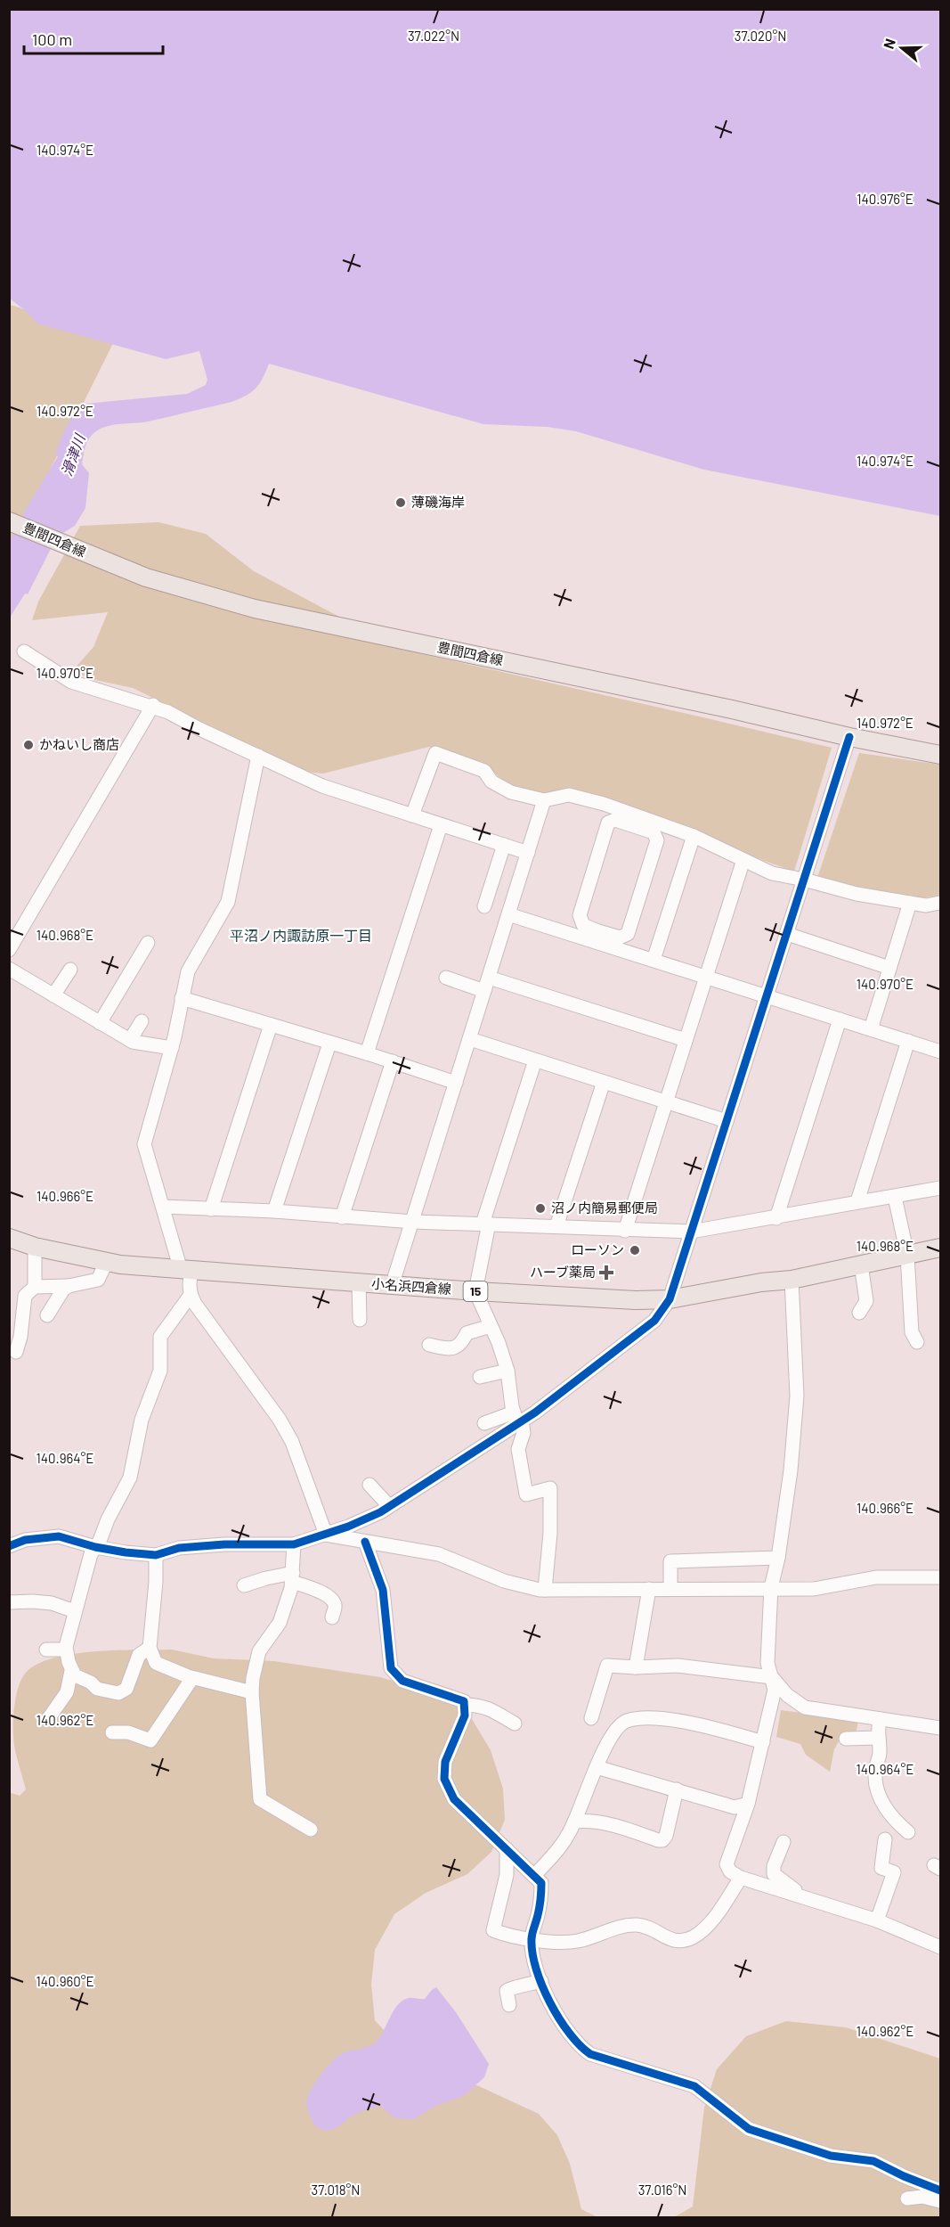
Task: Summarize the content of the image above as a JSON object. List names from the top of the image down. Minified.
{"streets":{"main road":["豊間四倉線","小名浜四倉線","15"]},"districts":["平沼ノ内諏訪原一丁目"],"water":["滑津川"],"places":{"other":["薄磯海岸","かねいし商店","沼ノ内簡易郵便局","ローソン"],"health":["ハーブ薬局"]},"scale_bar":"100 m","north":"left","coordinates":["37.022°N","37.020°N","140.974°E","140.976°E","140.972°E","140.970°E","140.968°E","140.966°E","140.964°E","140.962°E","140.960°E","37.018°N","37.016°N"]}
